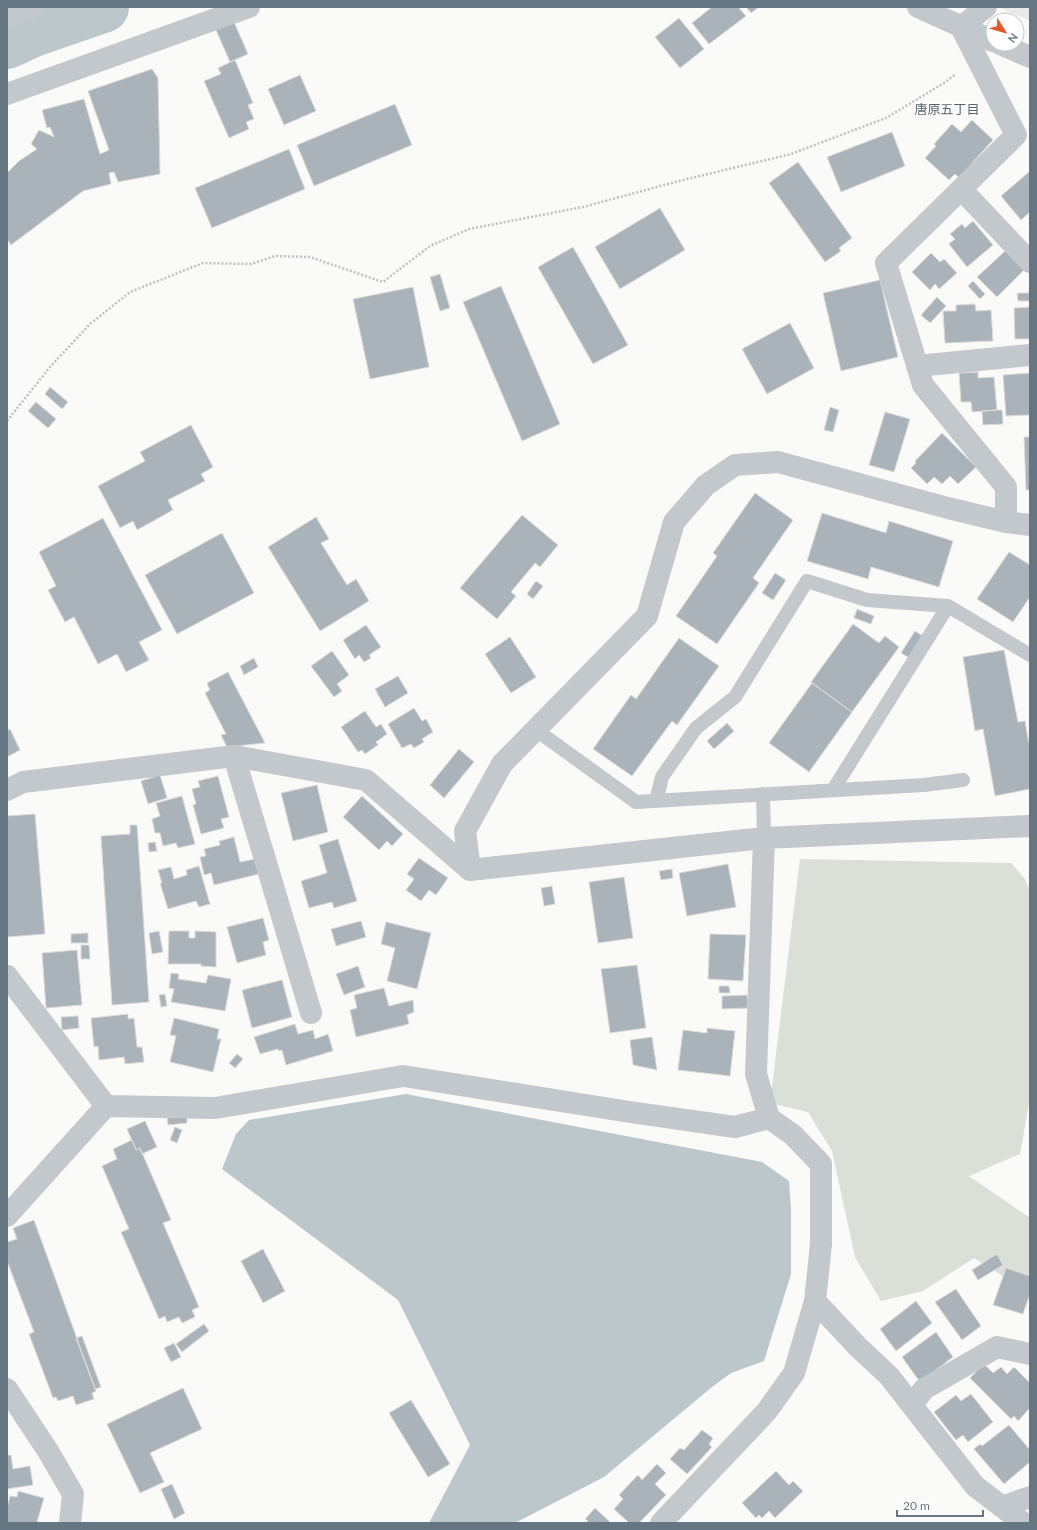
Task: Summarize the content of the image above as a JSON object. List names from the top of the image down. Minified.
{"districts":["唐原五丁目"],"scale_bar":"20 m","north":"bottom right"}
